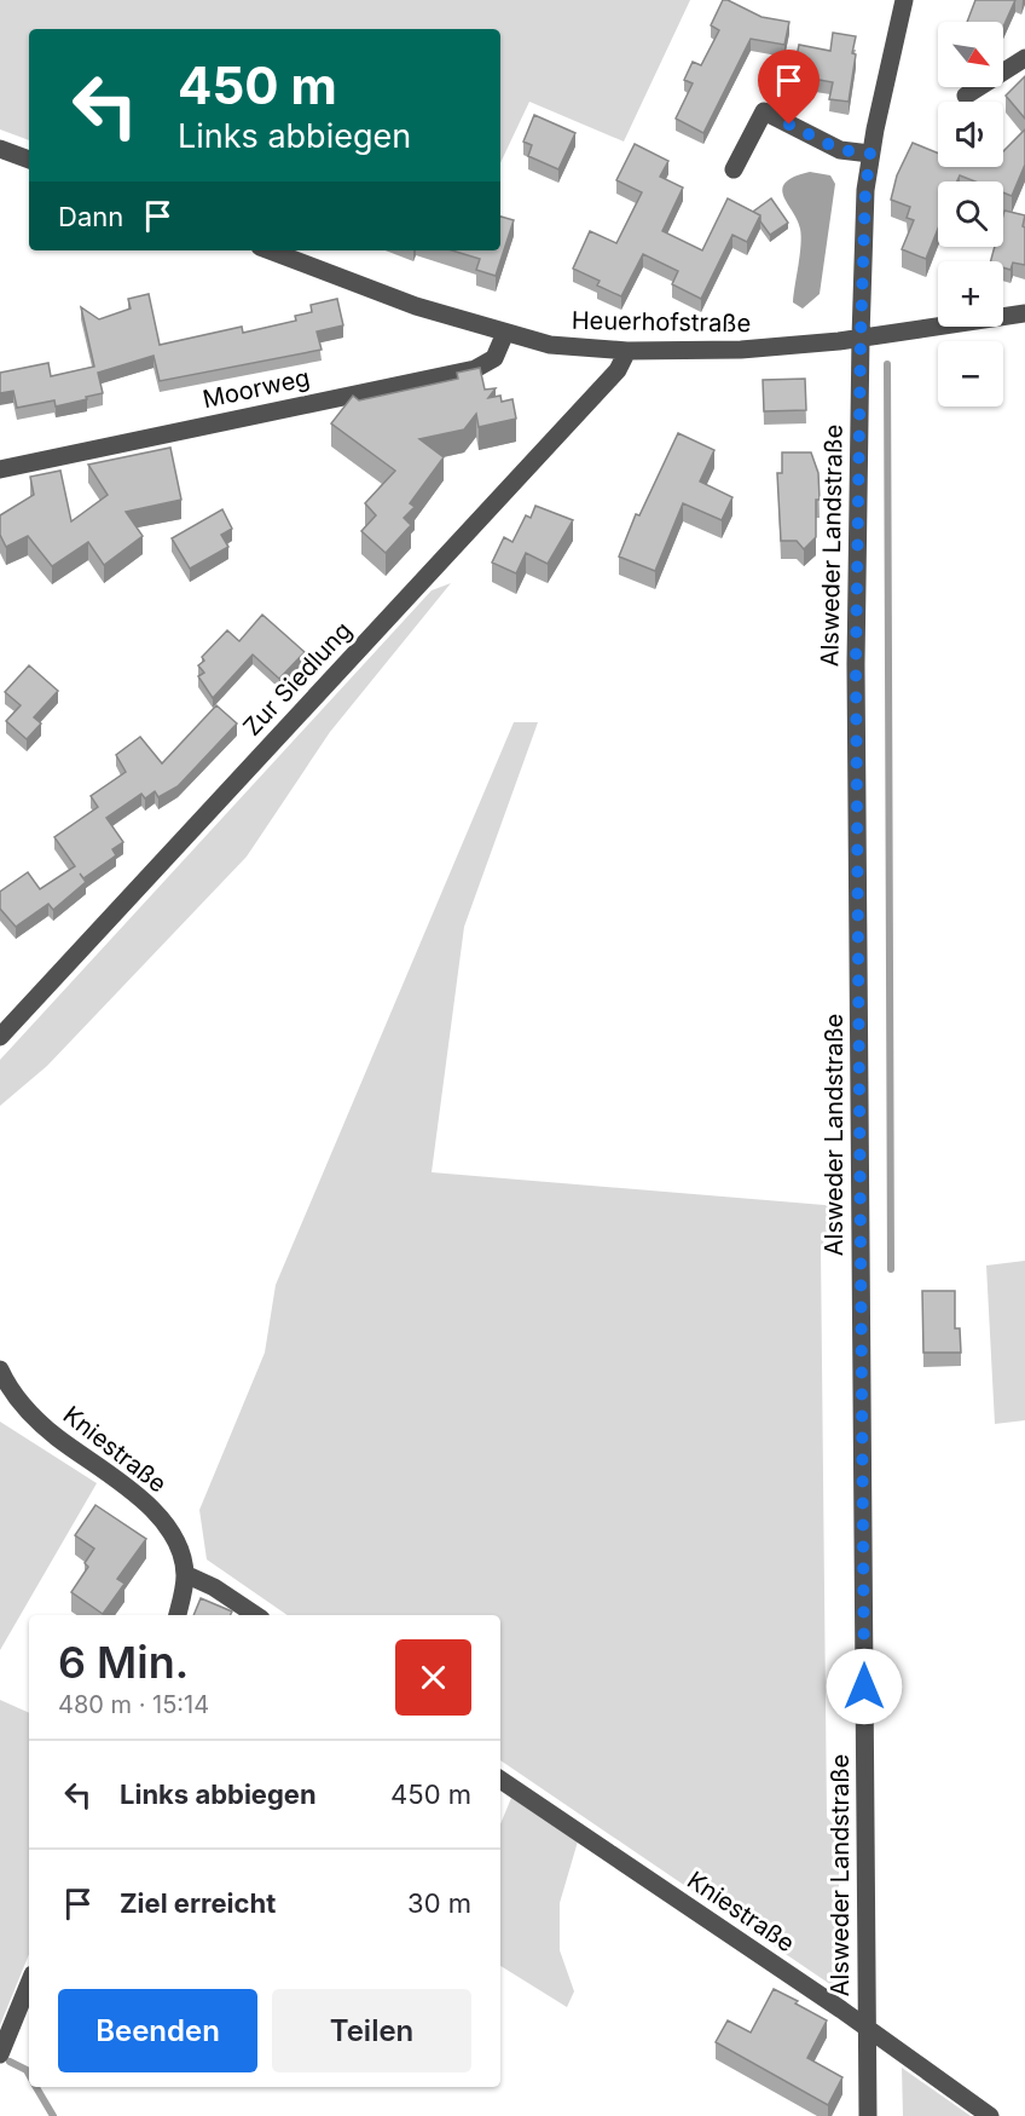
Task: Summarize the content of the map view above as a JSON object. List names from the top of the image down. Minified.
{"streets":{"street":["Heuerhofstraße","Moorweg","Alsweder Landstraße","Zur Siedlung","Kniestraße"]},"crossings":[["Heuerhofstraße","Moorweg"],["Heuerhofstraße","Alsweder Landstraße"],["Heuerhofstraße","Zur Siedlung"],["Alsweder Landstraße","Kniestraße"]],"north":"bottom right","page":{"map_buttons":["+","−"],"turn":["450 m","Links abbiegen"],"then":"Dann","heading":["6 Min.","480 m · 15:14"],"list":[{"name":"Links abbiegen","value":"450 m"},{"name":"Ziel erreicht","value":"30 m"}],"buttons":["Beenden","Teilen"]}}
